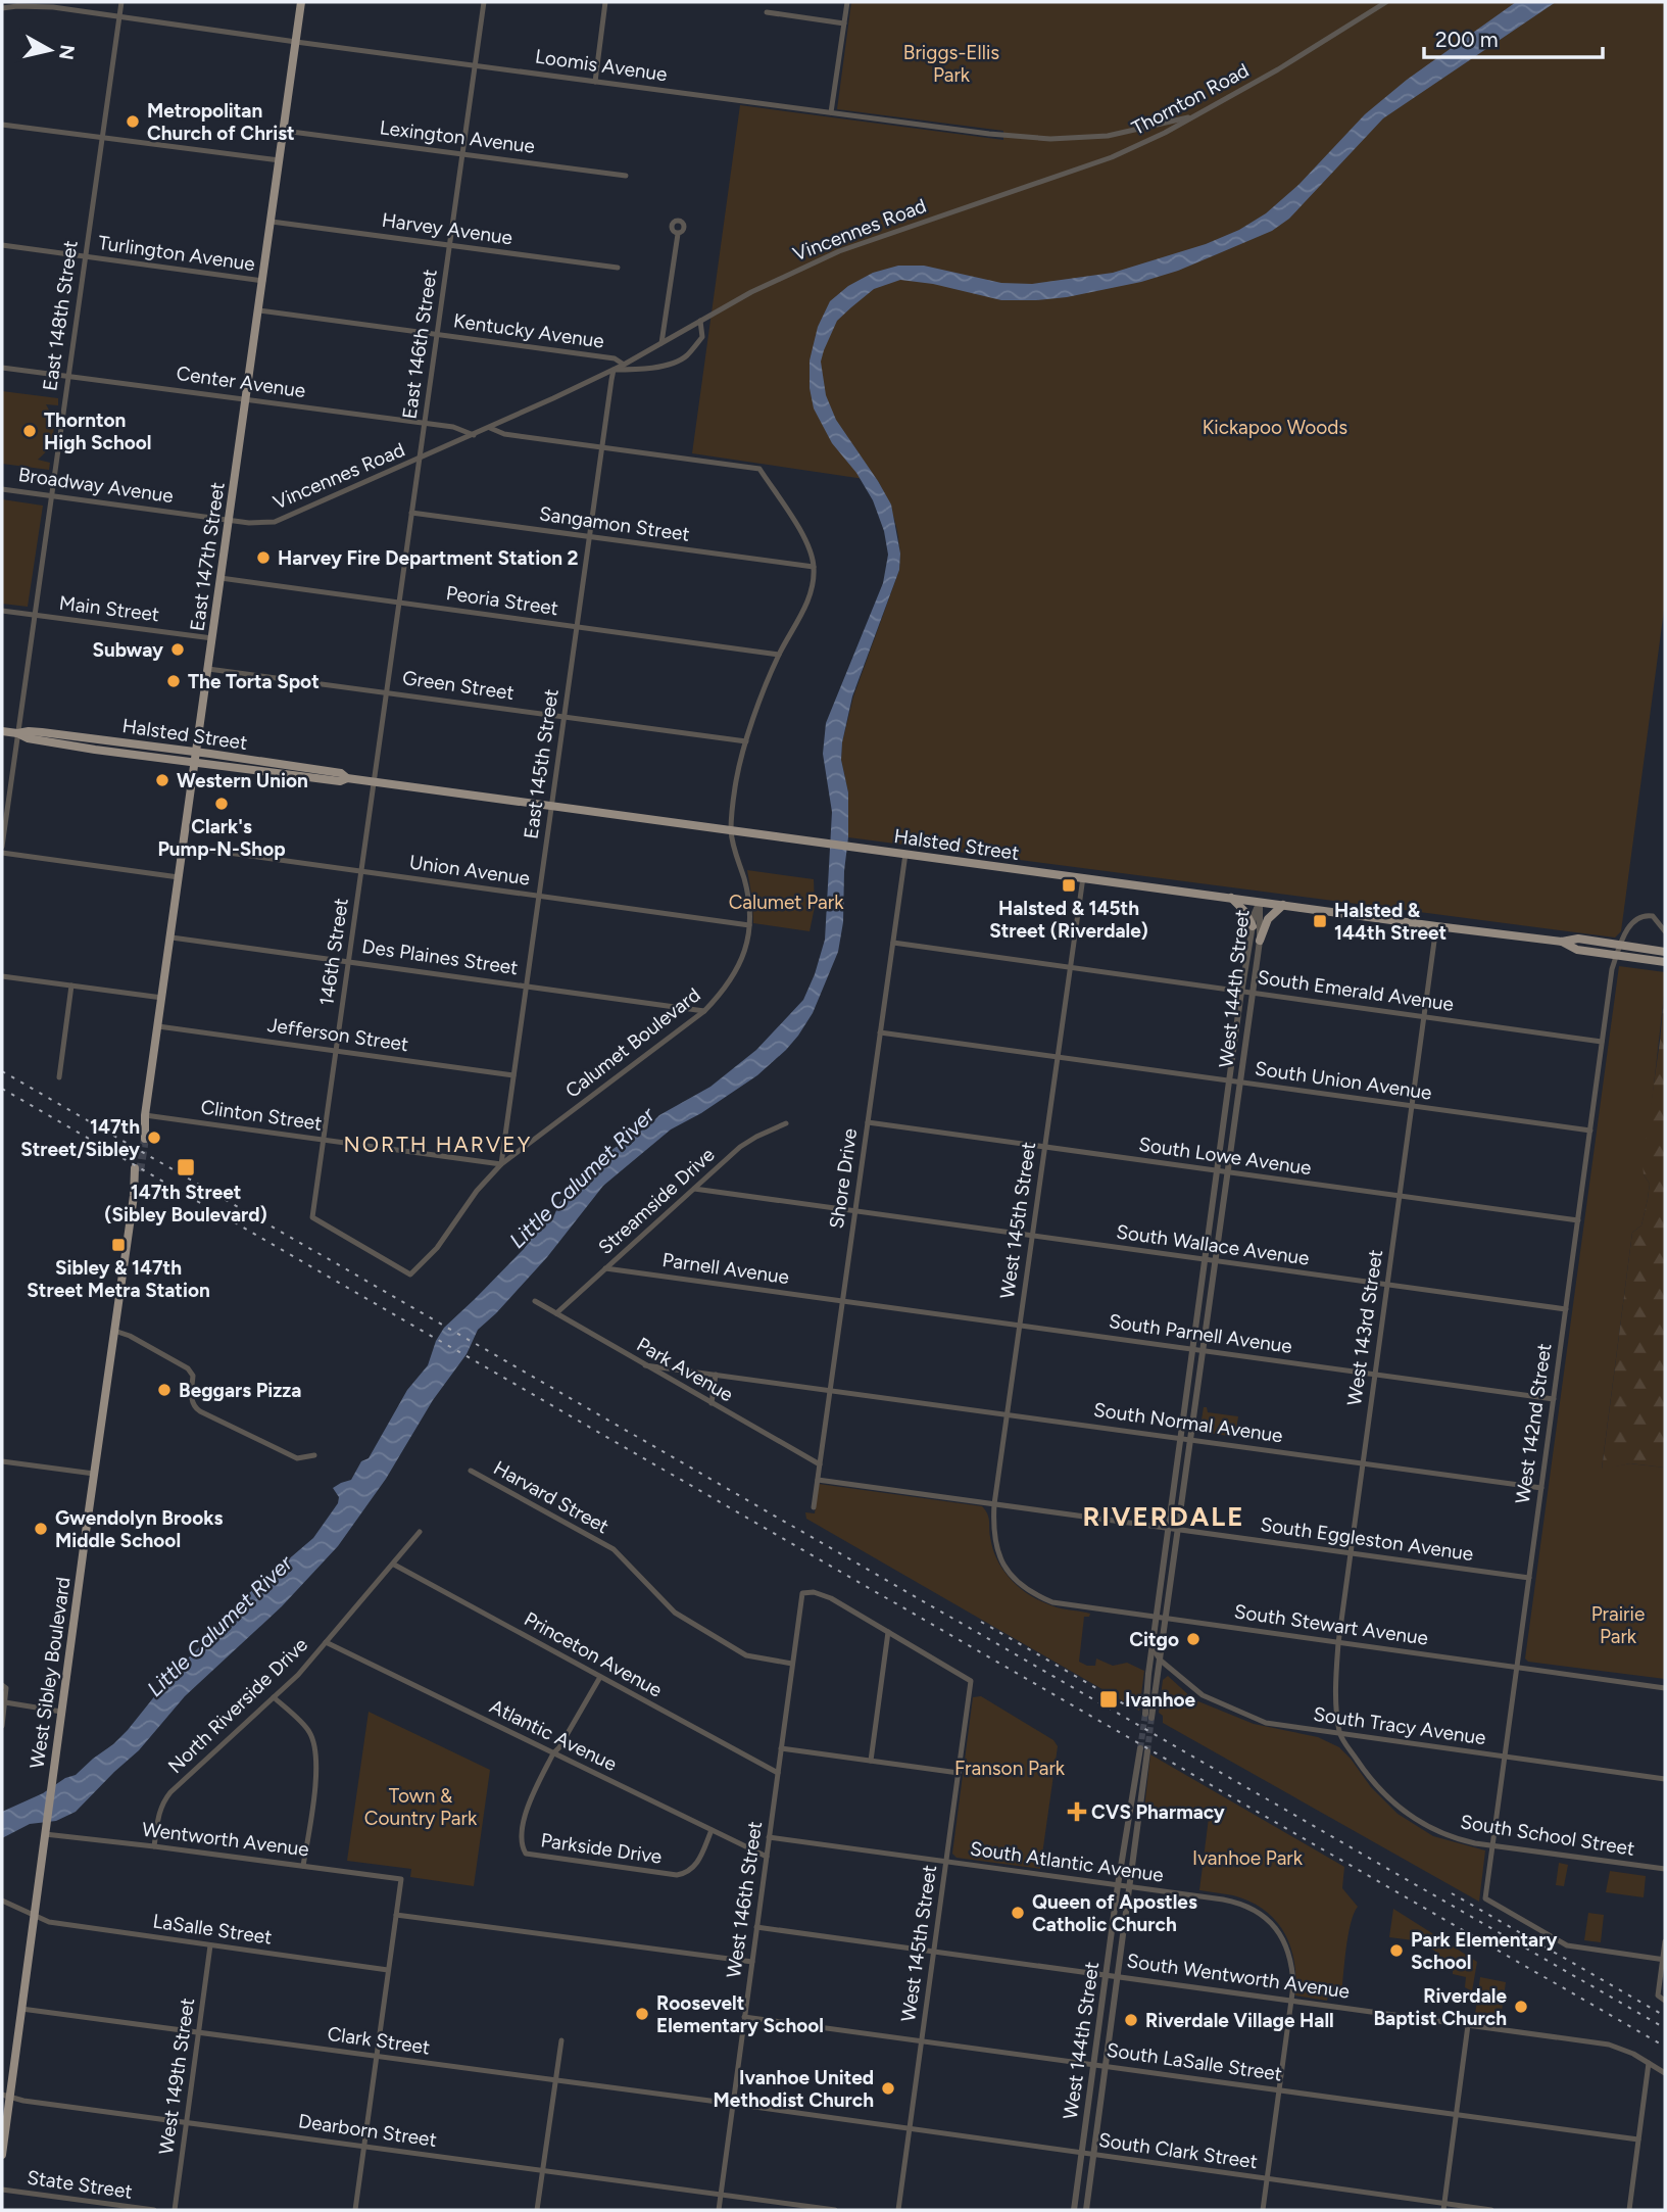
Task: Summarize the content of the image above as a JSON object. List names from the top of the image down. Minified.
{"streets":{"main road":["East 147th Street","Halsted Street","West Sibley Boulevard"],"street":["Loomis Avenue","Thornton Road","Lexington Avenue","Harvey Avenue","Vincennes Road","Turlington Avenue","East 148th Street","Kentucky Avenue","East 146th Street","Center Avenue","Broadway Avenue","Sangamon Street","Peoria Street","Main Street","Green Street","East 145th Street","Union Avenue","146th Street","Des Plaines Street","West 144th Street","South Emerald Avenue","Jefferson Street","Calumet Boulevard","South Union Avenue","Clinton Street","South Lowe Avenue","Shore Drive","Streamside Drive","West 145th Street","South Wallace Avenue","Parnell Avenue","West 143rd Street","South Parnell Avenue","Park Avenue","South Normal Avenue","West 142nd Street","Harvard Street","South Eggleston Avenue","South Stewart Avenue","Princeton Avenue","North Riverside Drive","South Tracy Avenue","Atlantic Avenue","South School Street","Wentworth Avenue","Parkside Drive","South Atlantic Avenue","West 146th Street","LaSalle Street","South Wentworth Avenue","Clark Street","South LaSalle Street","West 149th Street","Dearborn Street","South Clark Street","State Street"]},"crossings":[["Loomis Avenue","Thornton Road"],["Loomis Avenue","East 148th Street"],["Loomis Avenue","East 146th Street"],["Loomis Avenue","East 147th Street"],["Thornton Road","Vincennes Road"],["Lexington Avenue","East 146th Street"],["Lexington Avenue","East 147th Street"],["Harvey Avenue","East 146th Street"],["Harvey Avenue","East 147th Street"],["Vincennes Road","Kentucky Avenue"],["Vincennes Road","East 146th Street"],["Vincennes Road","Center Avenue"],["Vincennes Road","Broadway Avenue"],["Vincennes Road","East 147th Street"],["Vincennes Road","East 145th Street"],["Turlington Avenue","East 148th Street"],["Turlington Avenue","East 147th Street"],["East 148th Street","Center Avenue"],["East 148th Street","Broadway Avenue"],["East 148th Street","Main Street"],["East 148th Street","Halsted Street"],["Kentucky Avenue","East 146th Street"],["Kentucky Avenue","East 147th Street"],["East 146th Street","Center Avenue"],["East 146th Street","Sangamon Street"],["East 146th Street","Peoria Street"],["East 146th Street","Green Street"],["East 146th Street","146th Street"],["Center Avenue","East 147th Street"],["Broadway Avenue","East 147th Street"],["Sangamon Street","East 145th Street"],["Sangamon Street","Calumet Boulevard"],["East 147th Street","Peoria Street"],["East 147th Street","Main Street"],["East 147th Street","Green Street"],["East 147th Street","Halsted Street"],["East 147th Street","Union Avenue"],["East 147th Street","Des Plaines Street"],["East 147th Street","Jefferson Street"],["East 147th Street","Clinton Street"],["Peoria Street","East 145th Street"],["Peoria Street","Calumet Boulevard"],["Green Street","East 145th Street"],["Green Street","146th Street"],["Green Street","Calumet Boulevard"],["Halsted Street","East 145th Street"],["Halsted Street","146th Street"],["Halsted Street","West 144th Street"],["Halsted Street","Calumet Boulevard"],["Halsted Street","Shore Drive"],["Halsted Street","West 145th Street"],["Halsted Street","West 143rd Street"],["Halsted Street","West 142nd Street"],["East 145th Street","Union Avenue"],["East 145th Street","Des Plaines Street"],["East 145th Street","Jefferson Street"],["East 145th Street","Calumet Boulevard"],["East 145th Street","Clinton Street"],["Union Avenue","146th Street"],["Union Avenue","Calumet Boulevard"],["146th Street","Des Plaines Street"],["146th Street","Jefferson Street"],["146th Street","Calumet Boulevard"],["146th Street","Clinton Street"],["Des Plaines Street","Calumet Boulevard"],["West 144th Street","South Emerald Avenue"],["West 144th Street","South Union Avenue"],["West 144th Street","South Lowe Avenue"],["West 144th Street","South Wallace Avenue"],["West 144th Street","South Parnell Avenue"],["West 144th Street","South Normal Avenue"],["West 144th Street","South Eggleston Avenue"],["West 144th Street","South Stewart Avenue"],["West 144th Street","South Tracy Avenue"],["West 144th Street","South Atlantic Avenue"],["West 144th Street","South Wentworth Avenue"],["West 144th Street","South LaSalle Street"],["West 144th Street","South Clark Street"],["South Emerald Avenue","Shore Drive"],["South Emerald Avenue","West 145th Street"],["South Emerald Avenue","West 143rd Street"],["South Emerald Avenue","West 142nd Street"],["Calumet Boulevard","Clinton Street"],["South Union Avenue","Shore Drive"],["South Union Avenue","West 145th Street"],["South Union Avenue","West 143rd Street"],["South Union Avenue","West 142nd Street"],["South Lowe Avenue","Shore Drive"],["South Lowe Avenue","West 145th Street"],["South Lowe Avenue","West 143rd Street"],["South Lowe Avenue","West 142nd Street"],["Shore Drive","South Wallace Avenue"],["Shore Drive","Parnell Avenue"],["Shore Drive","South Parnell Avenue"],["Shore Drive","Park Avenue"],["Shore Drive","South Normal Avenue"],["Shore Drive","South Eggleston Avenue"],["Streamside Drive","South Wallace Avenue"],["Streamside Drive","Parnell Avenue"],["Streamside Drive","Park Avenue"],["West 145th Street","South Wallace Avenue"],["West 145th Street","South Parnell Avenue"],["West 145th Street","South Normal Avenue"],["West 145th Street","South Eggleston Avenue"],["West 145th Street","South Stewart Avenue"],["West 145th Street","South Atlantic Avenue"],["West 145th Street","West 146th Street"],["West 145th Street","South Wentworth Avenue"],["West 145th Street","South LaSalle Street"],["West 145th Street","South Clark Street"],["South Wallace Avenue","West 143rd Street"],["South Wallace Avenue","West 142nd Street"],["Parnell Avenue","South Parnell Avenue"],["West 143rd Street","South Parnell Avenue"],["West 143rd Street","South Normal Avenue"],["West 143rd Street","South Eggleston Avenue"],["West 143rd Street","South Stewart Avenue"],["West 143rd Street","South Tracy Avenue"],["West 143rd Street","South School Street"],["South Parnell Avenue","West 142nd Street"],["Park Avenue","South Normal Avenue"],["South Normal Avenue","West 142nd Street"],["West 142nd Street","South Eggleston Avenue"],["West 142nd Street","South Stewart Avenue"],["West 142nd Street","South Tracy Avenue"],["West 142nd Street","South School Street"],["Harvard Street","West 146th Street"],["Princeton Avenue","North Riverside Drive"],["Princeton Avenue","Parkside Drive"],["Princeton Avenue","West 146th Street"],["West Sibley Boulevard","Wentworth Avenue"],["West Sibley Boulevard","LaSalle Street"],["West Sibley Boulevard","Clark Street"],["West Sibley Boulevard","Dearborn Street"],["North Riverside Drive","Atlantic Avenue"],["North Riverside Drive","Wentworth Avenue"],["South Tracy Avenue","South School Street"],["Atlantic Avenue","Parkside Drive"],["Atlantic Avenue","West 146th Street"],["South Atlantic Avenue","West 146th Street"],["South Atlantic Avenue","South Wentworth Avenue"],["West 146th Street","South Wentworth Avenue"],["West 146th Street","Clark Street"],["West 146th Street","South LaSalle Street"],["West 146th Street","Dearborn Street"],["West 146th Street","South Clark Street"],["LaSalle Street","West 149th Street"],["Clark Street","West 149th Street"],["Clark Street","South Clark Street"],["West 149th Street","Dearborn Street"]],"districts":["NORTH HARVEY","RIVERDALE"],"water":["Little Calumet River"],"parks":["Briggs-Ellis Park","Kickapoo Woods","Calumet Park","Prairie Park","Franson Park","Town & Country Park","Ivanhoe Park"],"places":{"other":["Metropolitan Church of Christ","Thornton High School","Harvey Fire Department Station 2","Subway","The Torta Spot","Western Union","Clark's Pump-N-Shop","147th Street/Sibley","Beggars Pizza","Gwendolyn Brooks Middle School","Citgo","Queen of Apostles Catholic Church","Park Elementary School","Riverdale Baptist Church","Roosevelt Elementary School","Riverdale Village Hall","Ivanhoe United Methodist Church"],"transit":["Halsted & 145th Street (Riverdale)","Halsted & 144th Street","147th Street (Sibley Boulevard)","Sibley & 147th Street Metra Station","Ivanhoe"],"health":["CVS Pharmacy"]},"scale_bar":"200 m","north":"right"}
